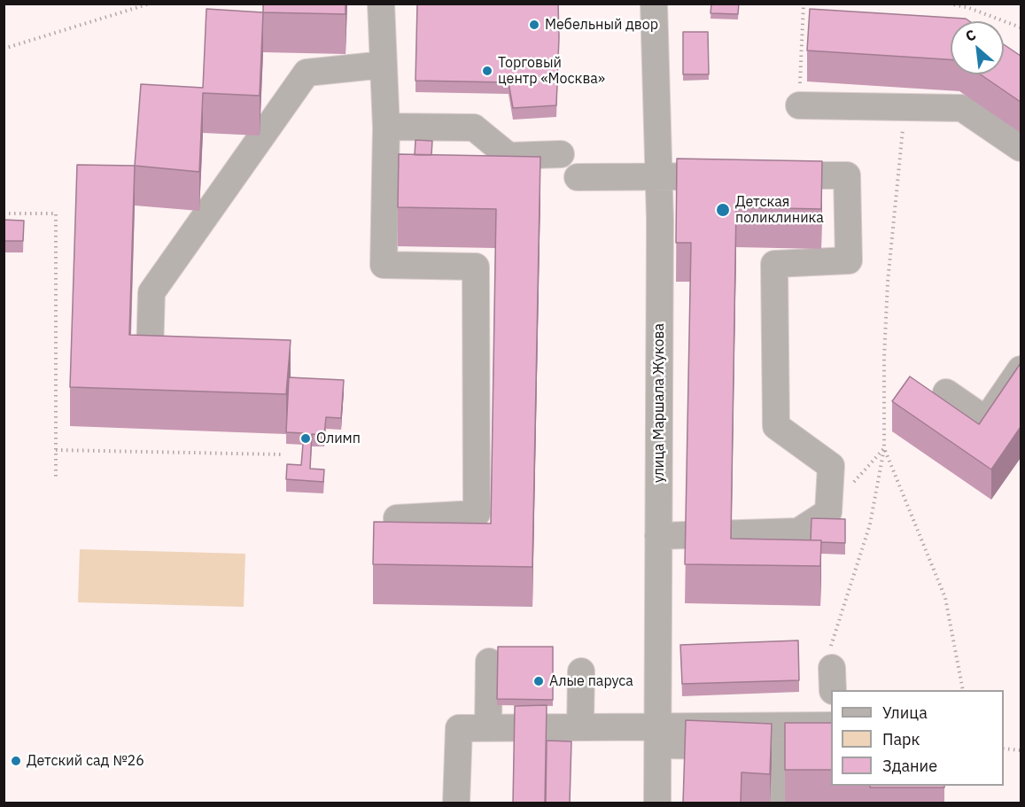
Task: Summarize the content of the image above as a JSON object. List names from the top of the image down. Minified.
{"streets":{"street":["улица Маршала Жукова"]},"places":["Мебельный двор","Торговый центр «Москва»","Детская поликлиника","Олимп","Алые паруса","Детский сад №26"],"legend":["Улица","Парк","Здание"],"north":"top left"}
